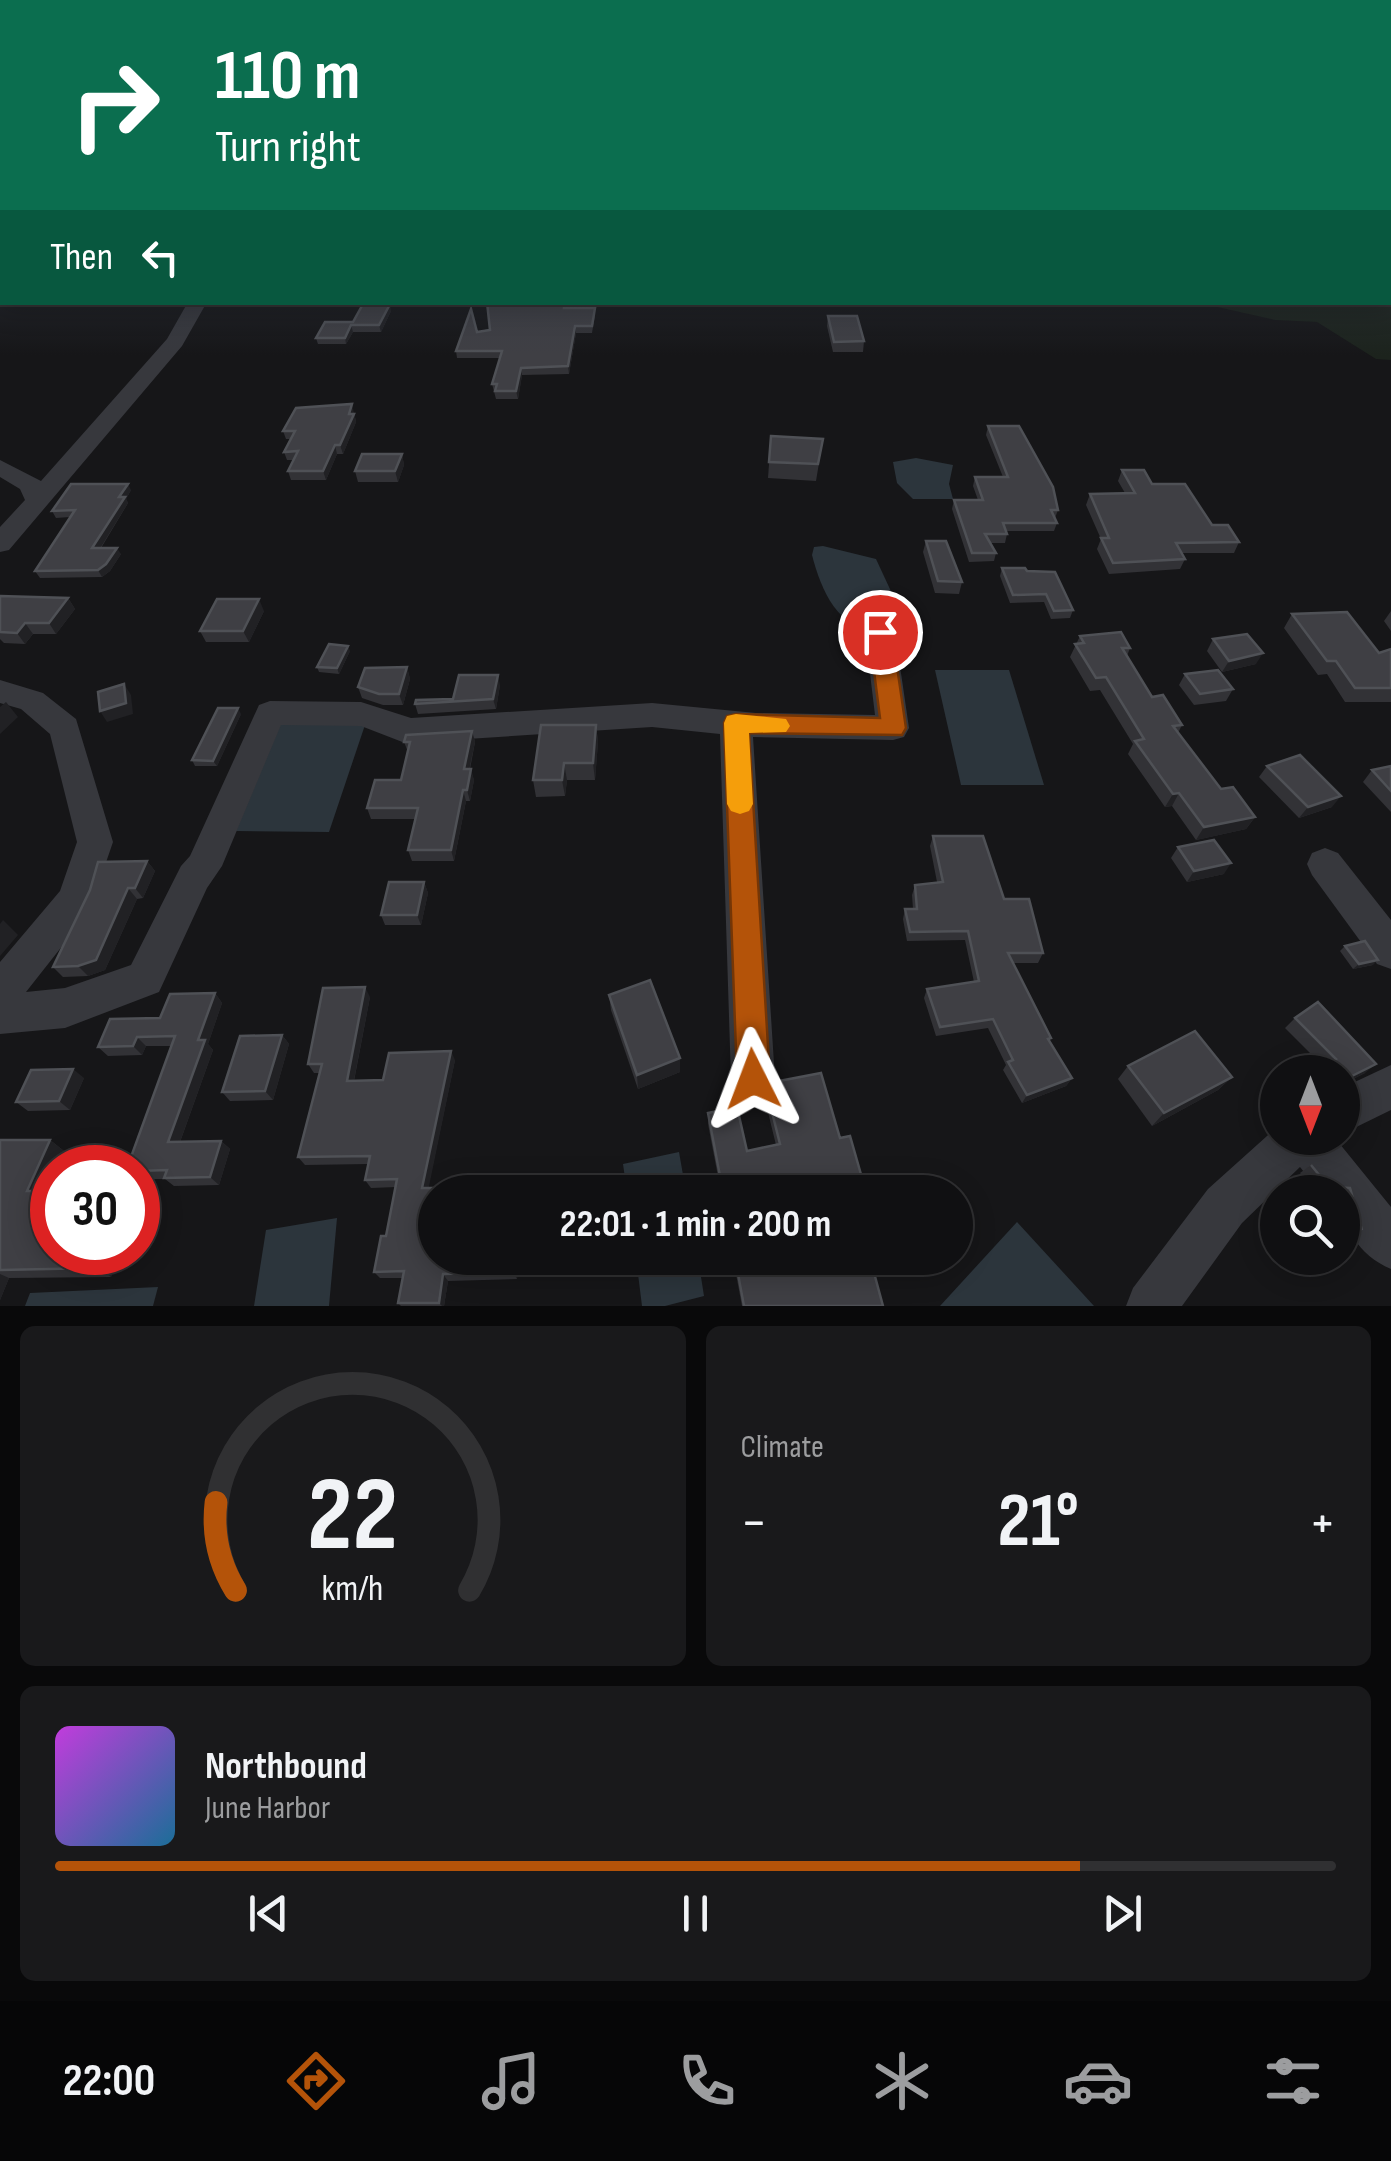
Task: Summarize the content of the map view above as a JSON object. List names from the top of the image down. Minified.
{"north":"bottom","page":{"turn":["110 m","Turn right"],"then":"Then","limit":"30","trip":"22:01 · 1 min · 200 m","tile":"Climate","heat":["−","21°","+"],"song":["Northbound","June Harbor"],"tabs":"22:00","gauge":["22","km/h"]}}
